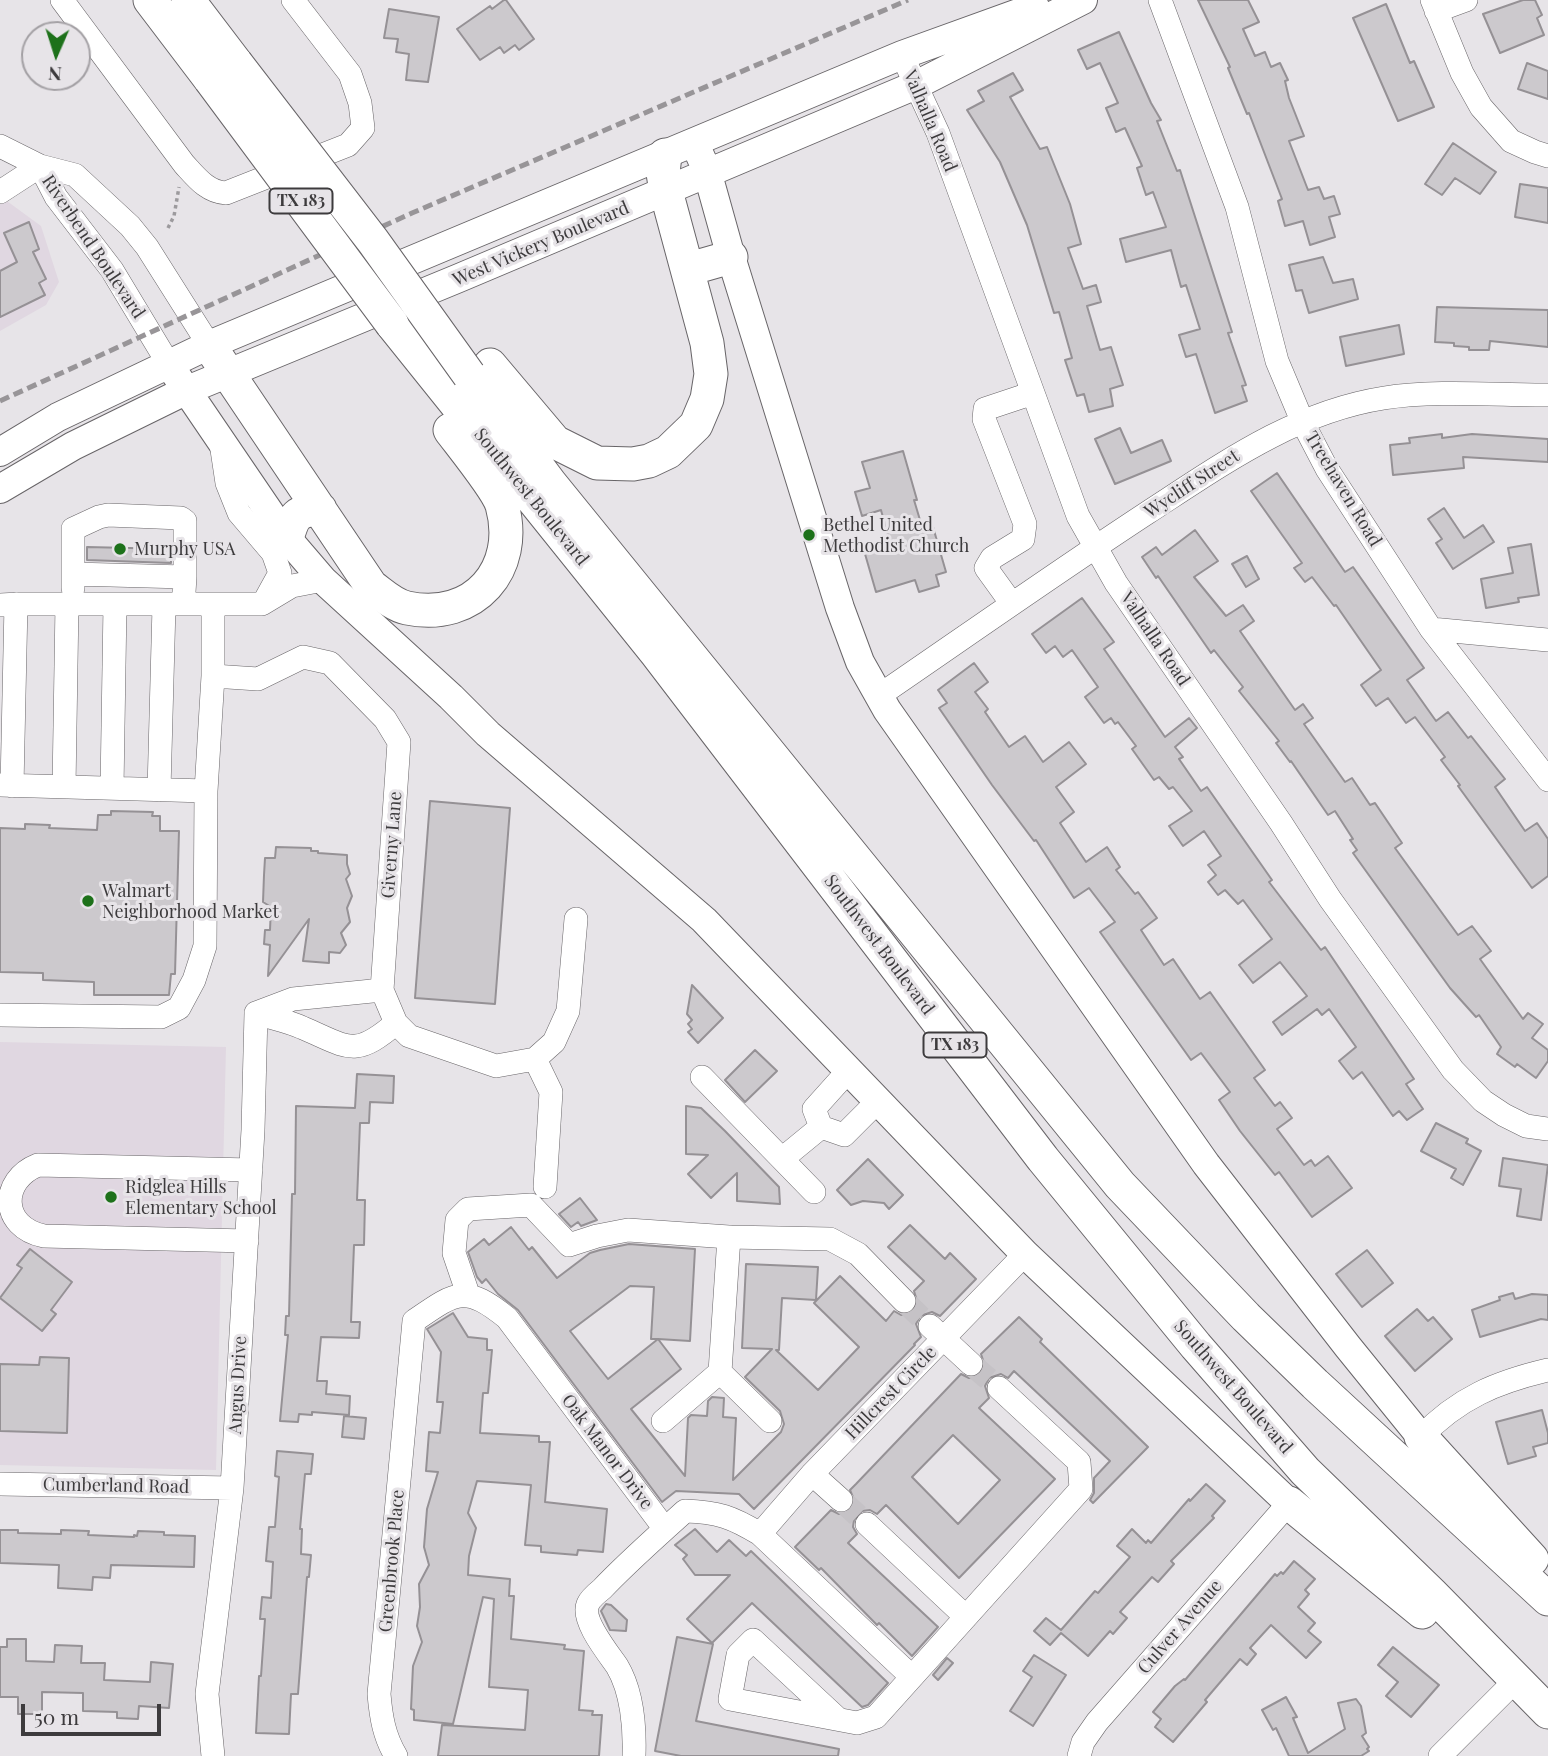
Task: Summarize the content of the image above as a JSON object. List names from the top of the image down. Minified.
{"streets":{"highway":["TX 183","Southwest Boulevard"],"main road":["West Vickery Boulevard"],"street":["Valhalla Road","Riverbend Boulevard","Wycliff Street","Treehaven Road","Giverny Lane","Angus Drive","Hillcrest Circle","Oak Manor Drive","Cumberland Road","Greenbrook Place","Culver Avenue"]},"crossings":[["Valhalla Road","West Vickery Boulevard"],["Valhalla Road","Wycliff Street"],["TX 183","Southwest Boulevard"],["West Vickery Boulevard","Riverbend Boulevard"],["Wycliff Street","Treehaven Road"],["Angus Drive","Cumberland Road"],["Oak Manor Drive","Greenbrook Place"]],"places":["Bethel United Methodist Church","Murphy USA","Walmart Neighborhood Market","Ridglea Hills Elementary School"],"scale_bar":"50 m","north":"bottom"}
